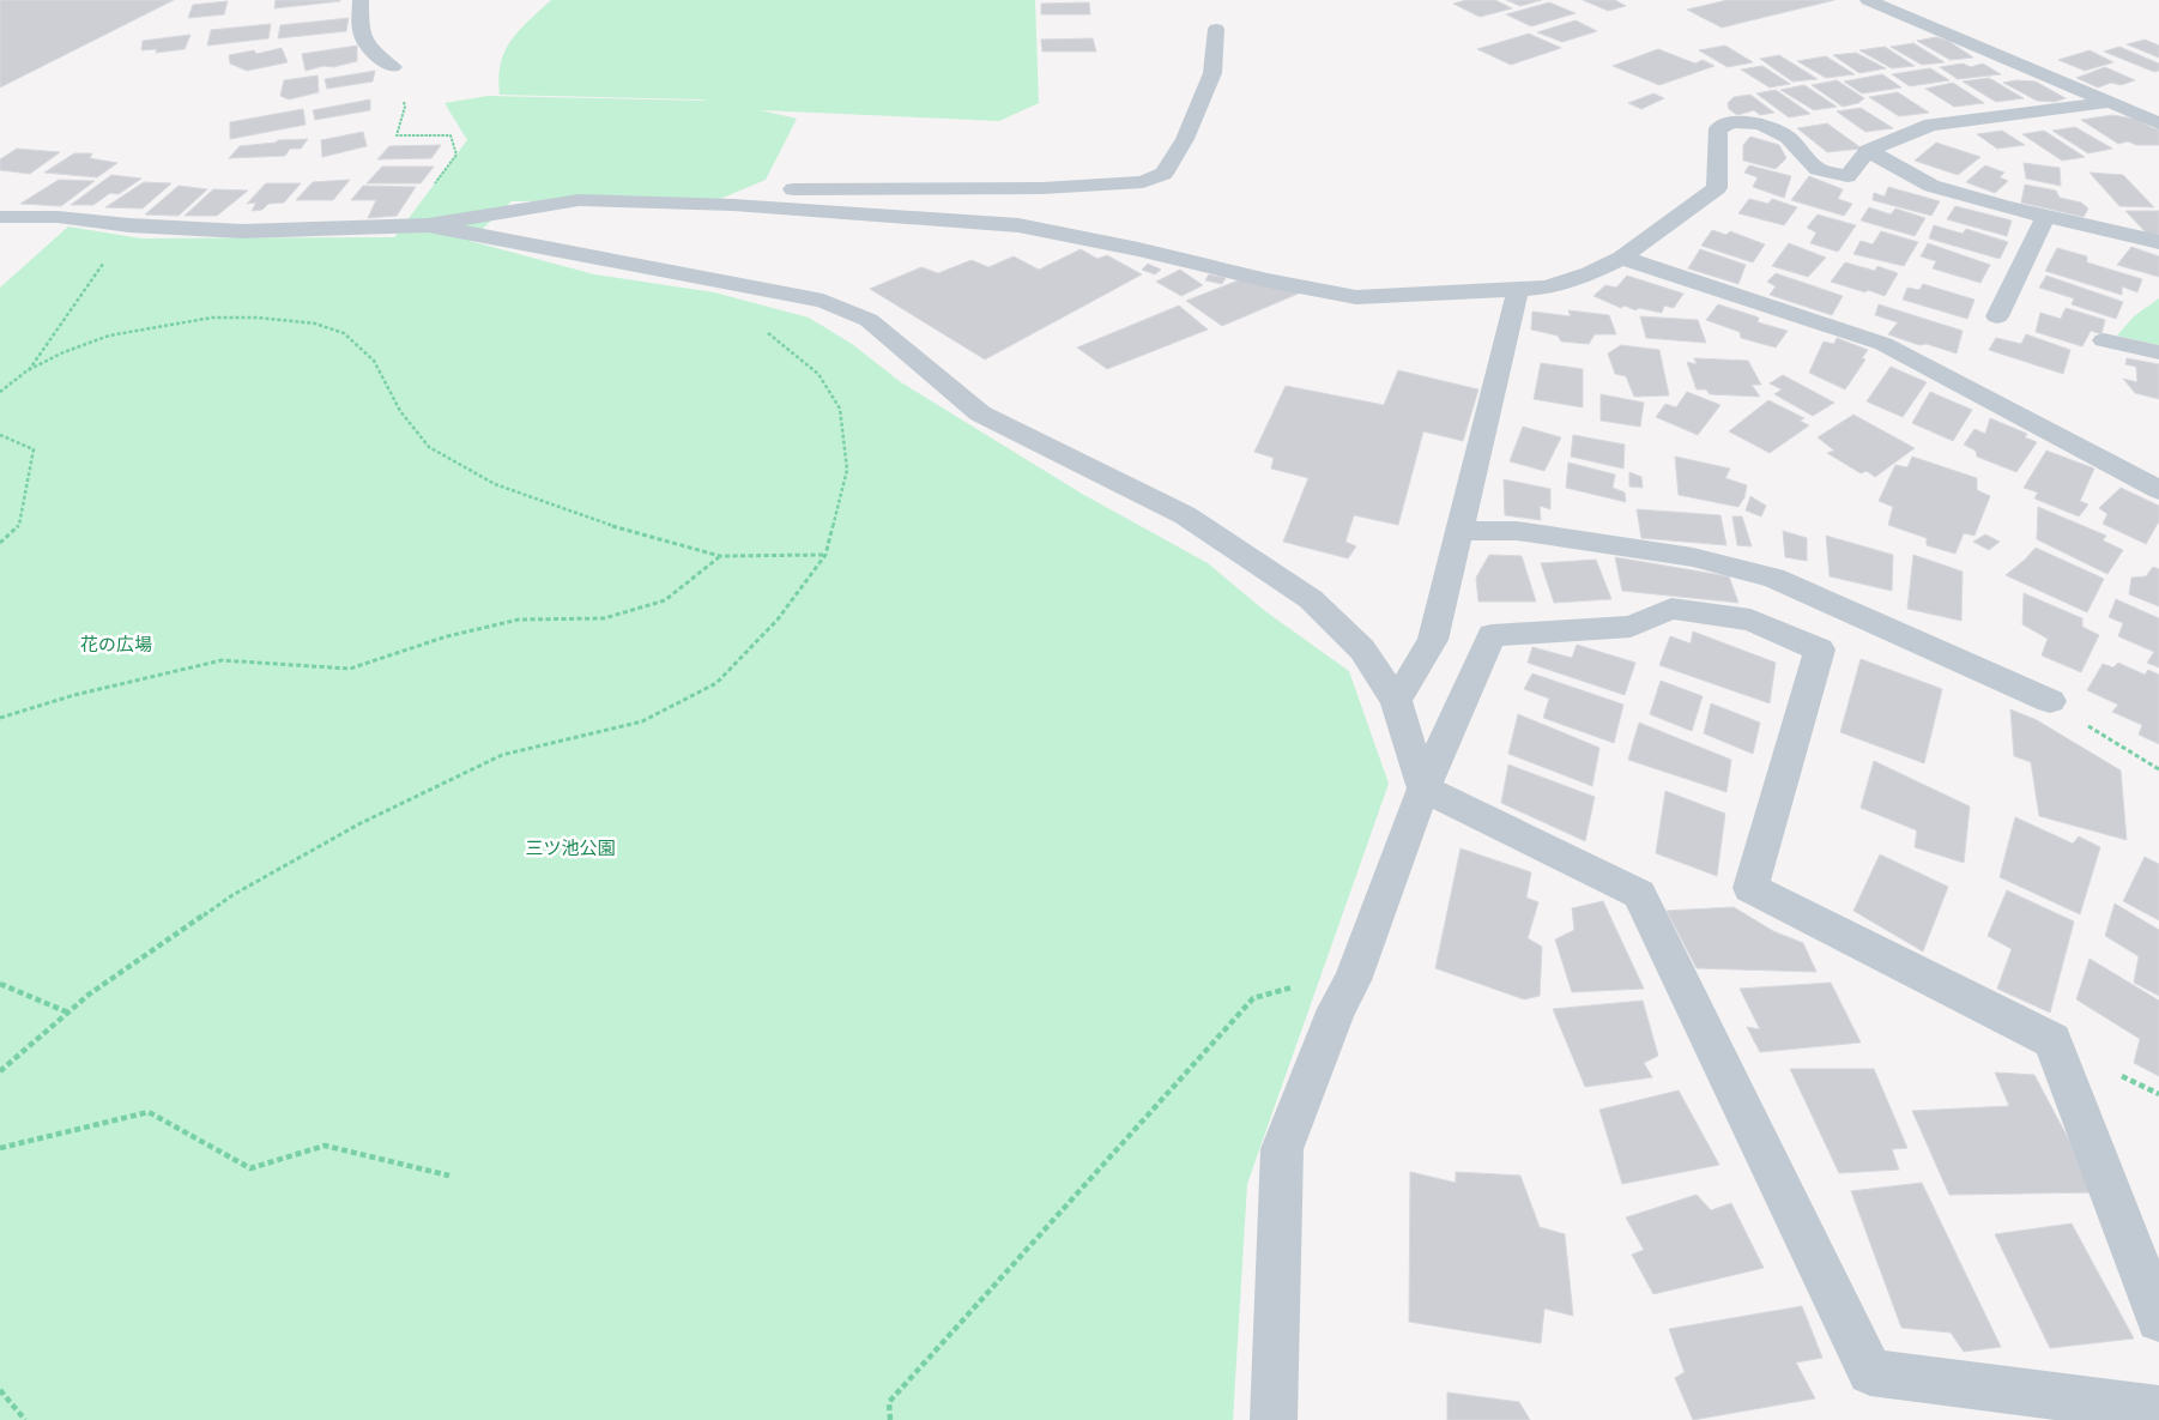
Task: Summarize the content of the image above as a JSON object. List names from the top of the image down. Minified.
{"parks":["花の広場","三ツ池公園"]}
